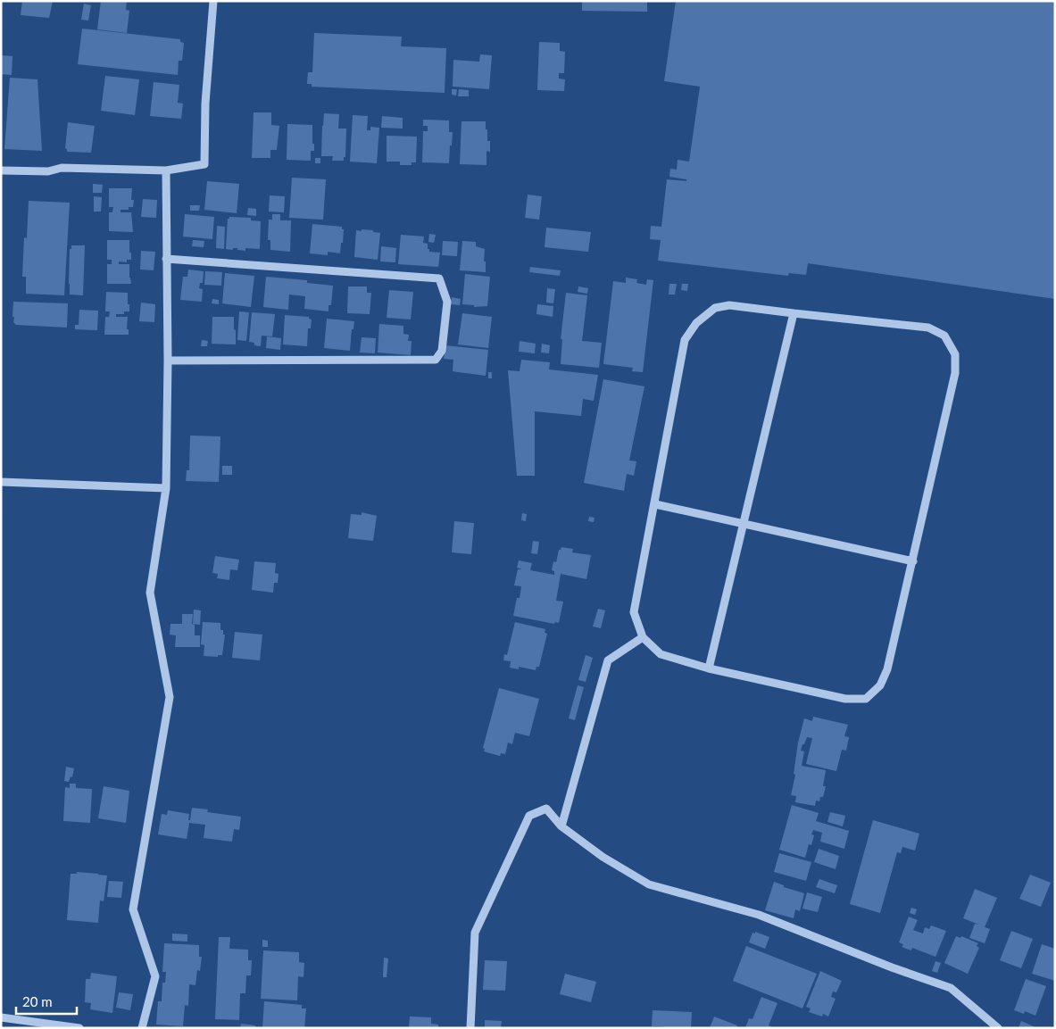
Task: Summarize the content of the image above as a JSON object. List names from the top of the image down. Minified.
{"scale_bar":"20 m"}
